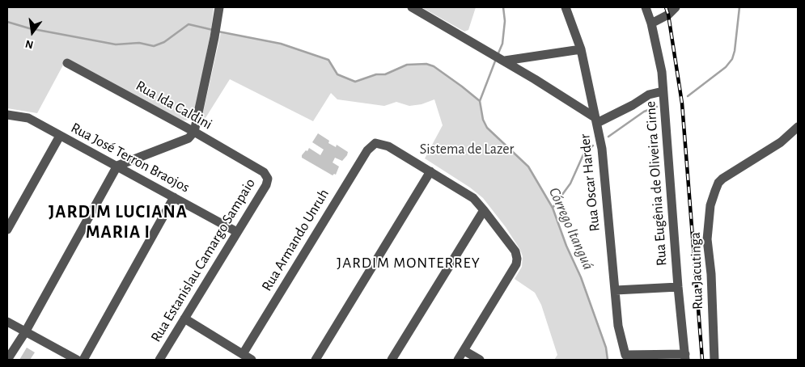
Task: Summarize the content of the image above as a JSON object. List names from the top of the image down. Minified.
{"streets":{"street":["Rua Ida Caldini","Rua José Terron Braojos","Rua Oscar Harder","Rua Eugênia de Oliveira Cirne","Rua Armando Unruh","Rua Estanislau Camargo Sampaio","Rua Jacutinga"]},"crossings":[["Rua Ida Caldini","Rua Estanislau Camargo Sampaio"],["Rua José Terron Braojos","Rua Estanislau Camargo Sampaio"],["Rua Oscar Harder","Rua Eugênia de Oliveira Cirne"]],"districts":["JARDIM LUCIANA MARIA I","JARDIM MONTERREY"],"water":["Córrego Itanguá"],"parks":["Sistema de Lazer"],"north":"bottom"}
